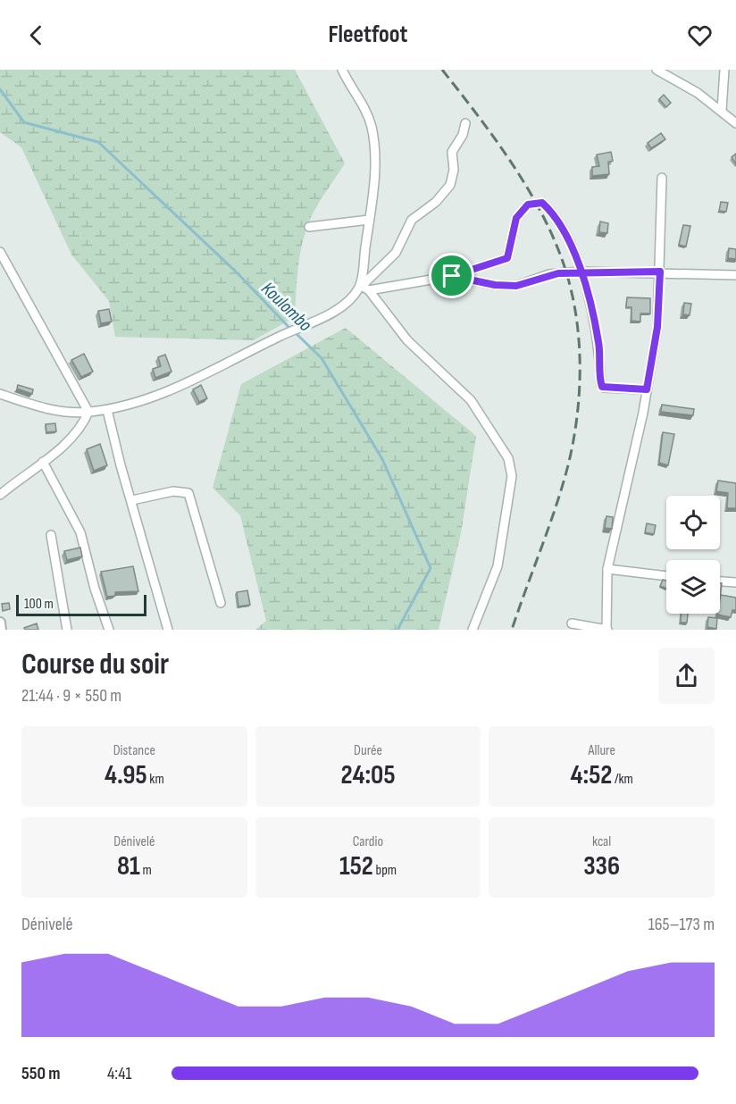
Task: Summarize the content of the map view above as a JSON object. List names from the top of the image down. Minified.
{"water":["Koulombo"],"scale_bar":"100 m","page":{"header":"Fleetfoot","scale":"100 m","heading":["Course du soir","21:44 · 9 × 550 m"],"stats":[["Distance","4.95 km"],["Durée","24:05"],["Allure","4:52 /km"],["Dénivelé","81 m"],["Cardio","152 bpm"],["kcal","336"]],"chart":["Dénivelé","165–173 m"],"list":[{"name":"550 m","note":"4:41"}]}}
